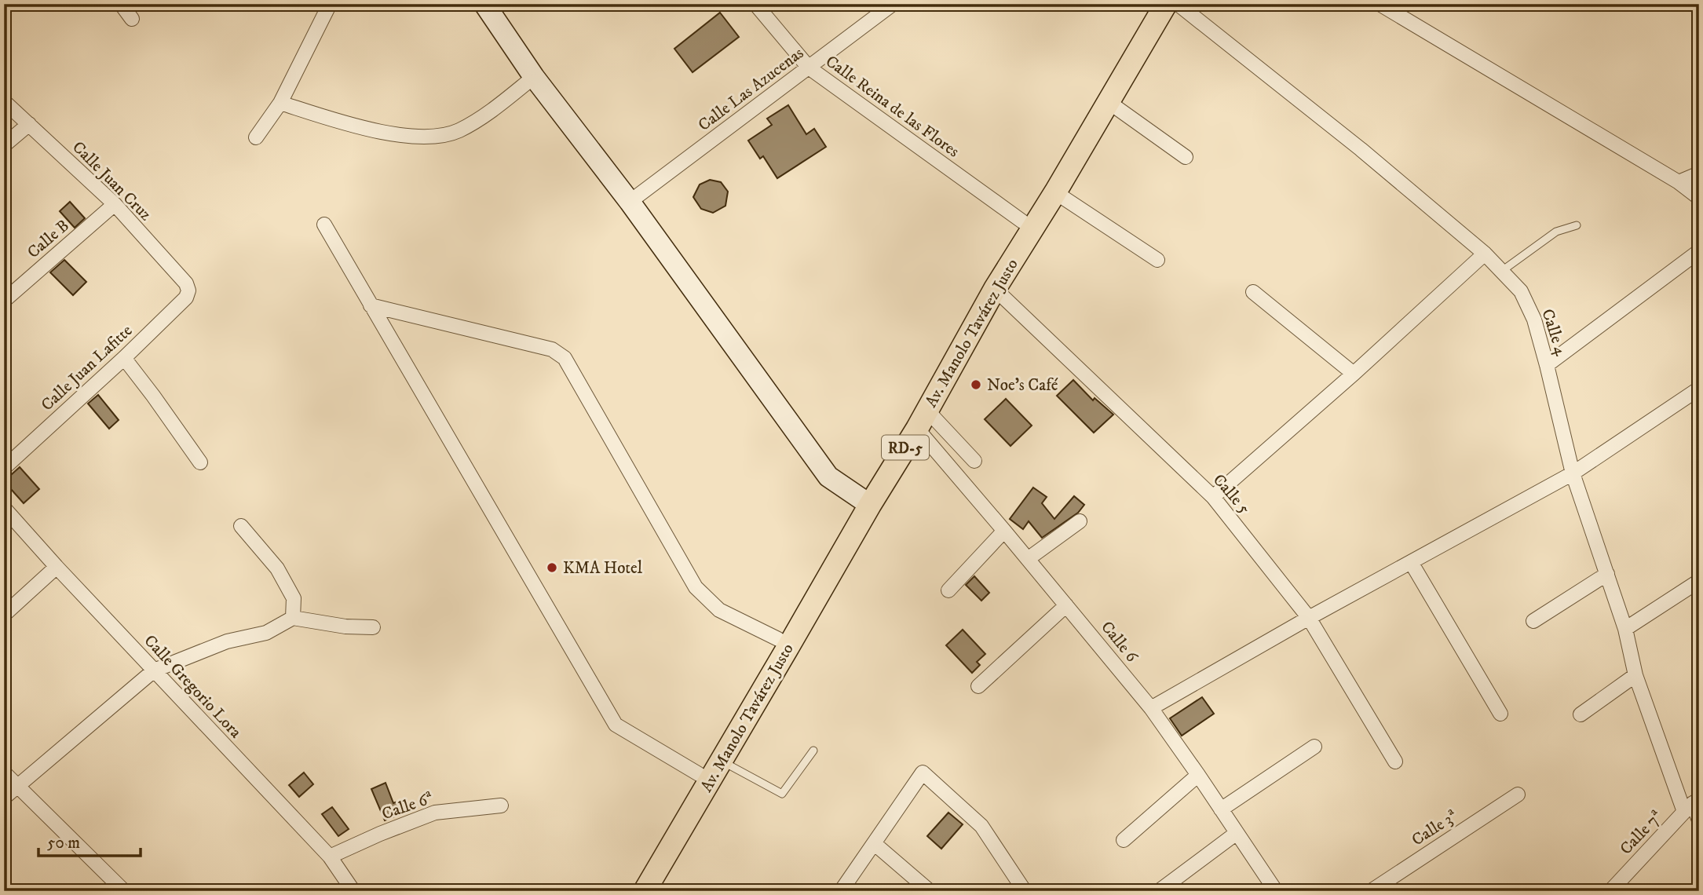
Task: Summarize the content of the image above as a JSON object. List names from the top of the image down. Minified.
{"streets":{"main road":["Av. Manolo Tavárez Justo","RD-5"],"street":["Calle Las Azucenas","Calle Reina de las Flores","Calle Juan Cruz","Calle B","Calle 4","Calle Juan Lafitte","Calle 5","Calle 6","Calle Gregorio Lora","Calle 6ª","Calle 3ª","Calle 7ª"]},"crossings":[["Calle Las Azucenas","Calle Reina de las Flores"],["Calle Reina de las Flores","Av. Manolo Tavárez Justo"],["Calle Juan Cruz","Calle B"],["Calle Juan Cruz","Calle Juan Lafitte"],["Calle 4","Calle 7ª"],["Av. Manolo Tavárez Justo","Calle 5"],["Av. Manolo Tavárez Justo","Calle 6"],["Calle Gregorio Lora","Calle 6ª"]],"places":["Noe's Café","KMA Hotel"],"scale_bar":"50 m"}
